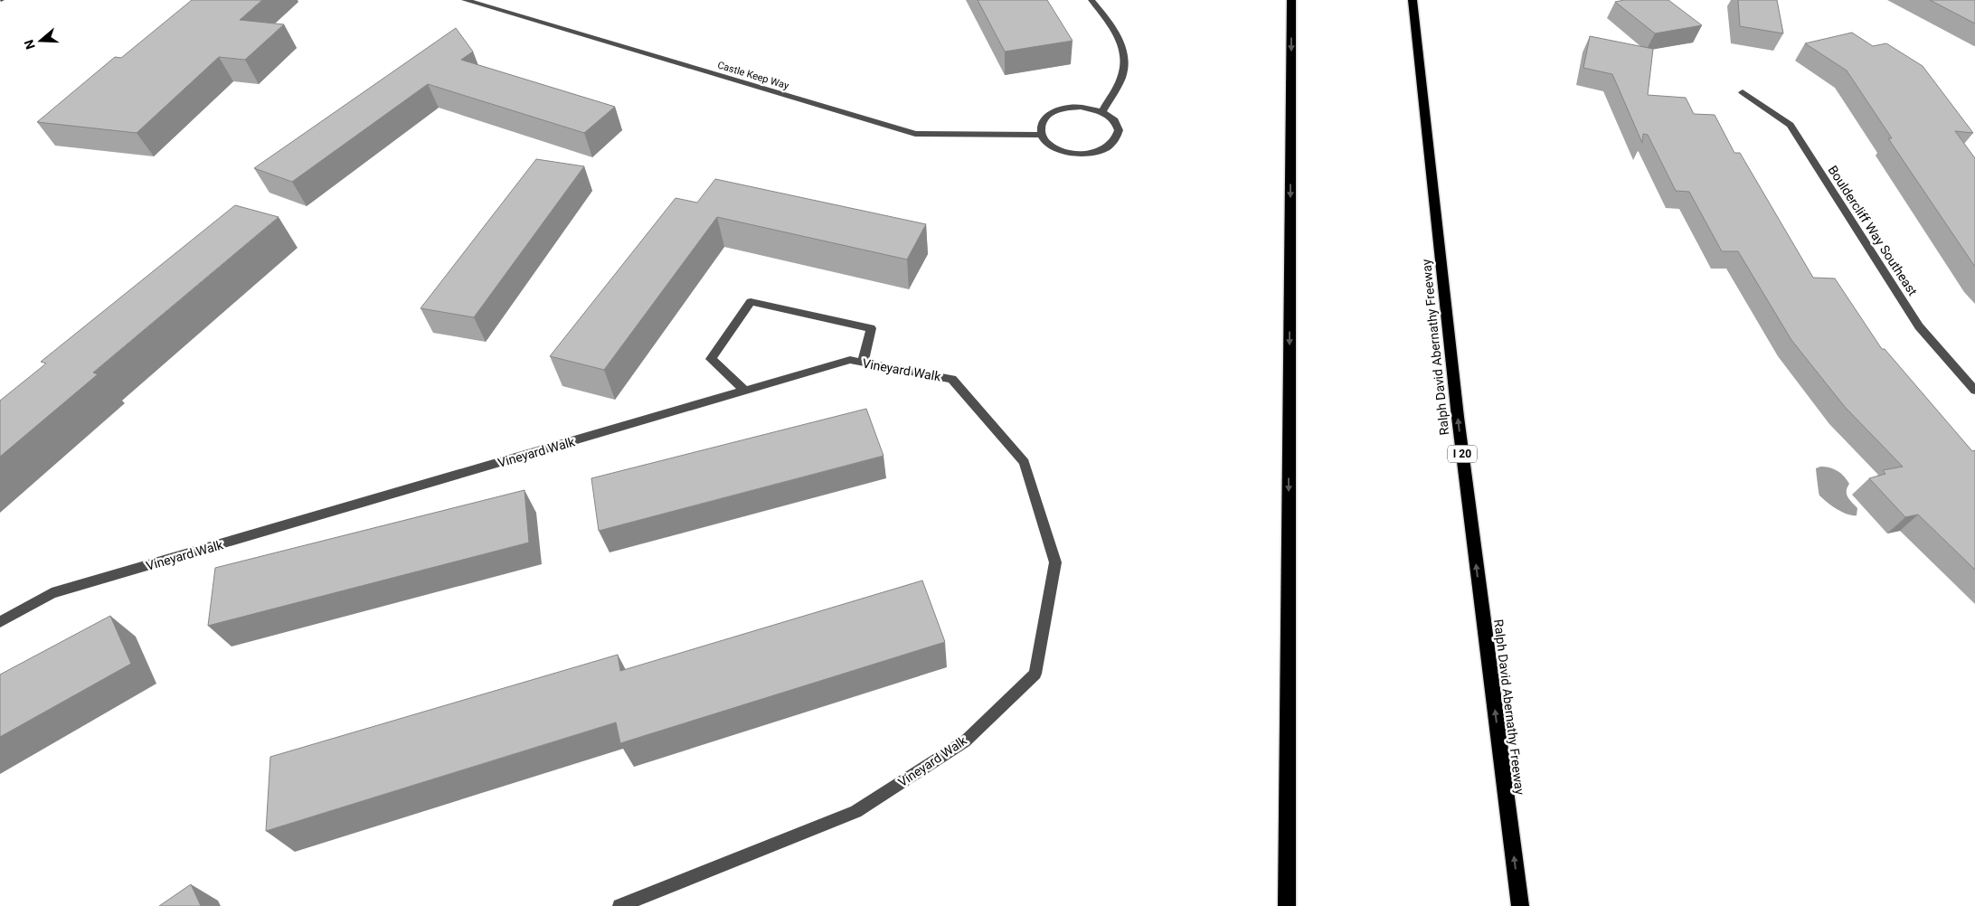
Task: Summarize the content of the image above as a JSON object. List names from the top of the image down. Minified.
{"streets":{"highway":["Ralph David Abernathy Freeway","I 20"],"street":["Castle Keep Way","Bouldercliff Way Southeast","Vineyard Walk"]},"one_way":["Ralph David Abernathy Freeway"],"north":"left"}
